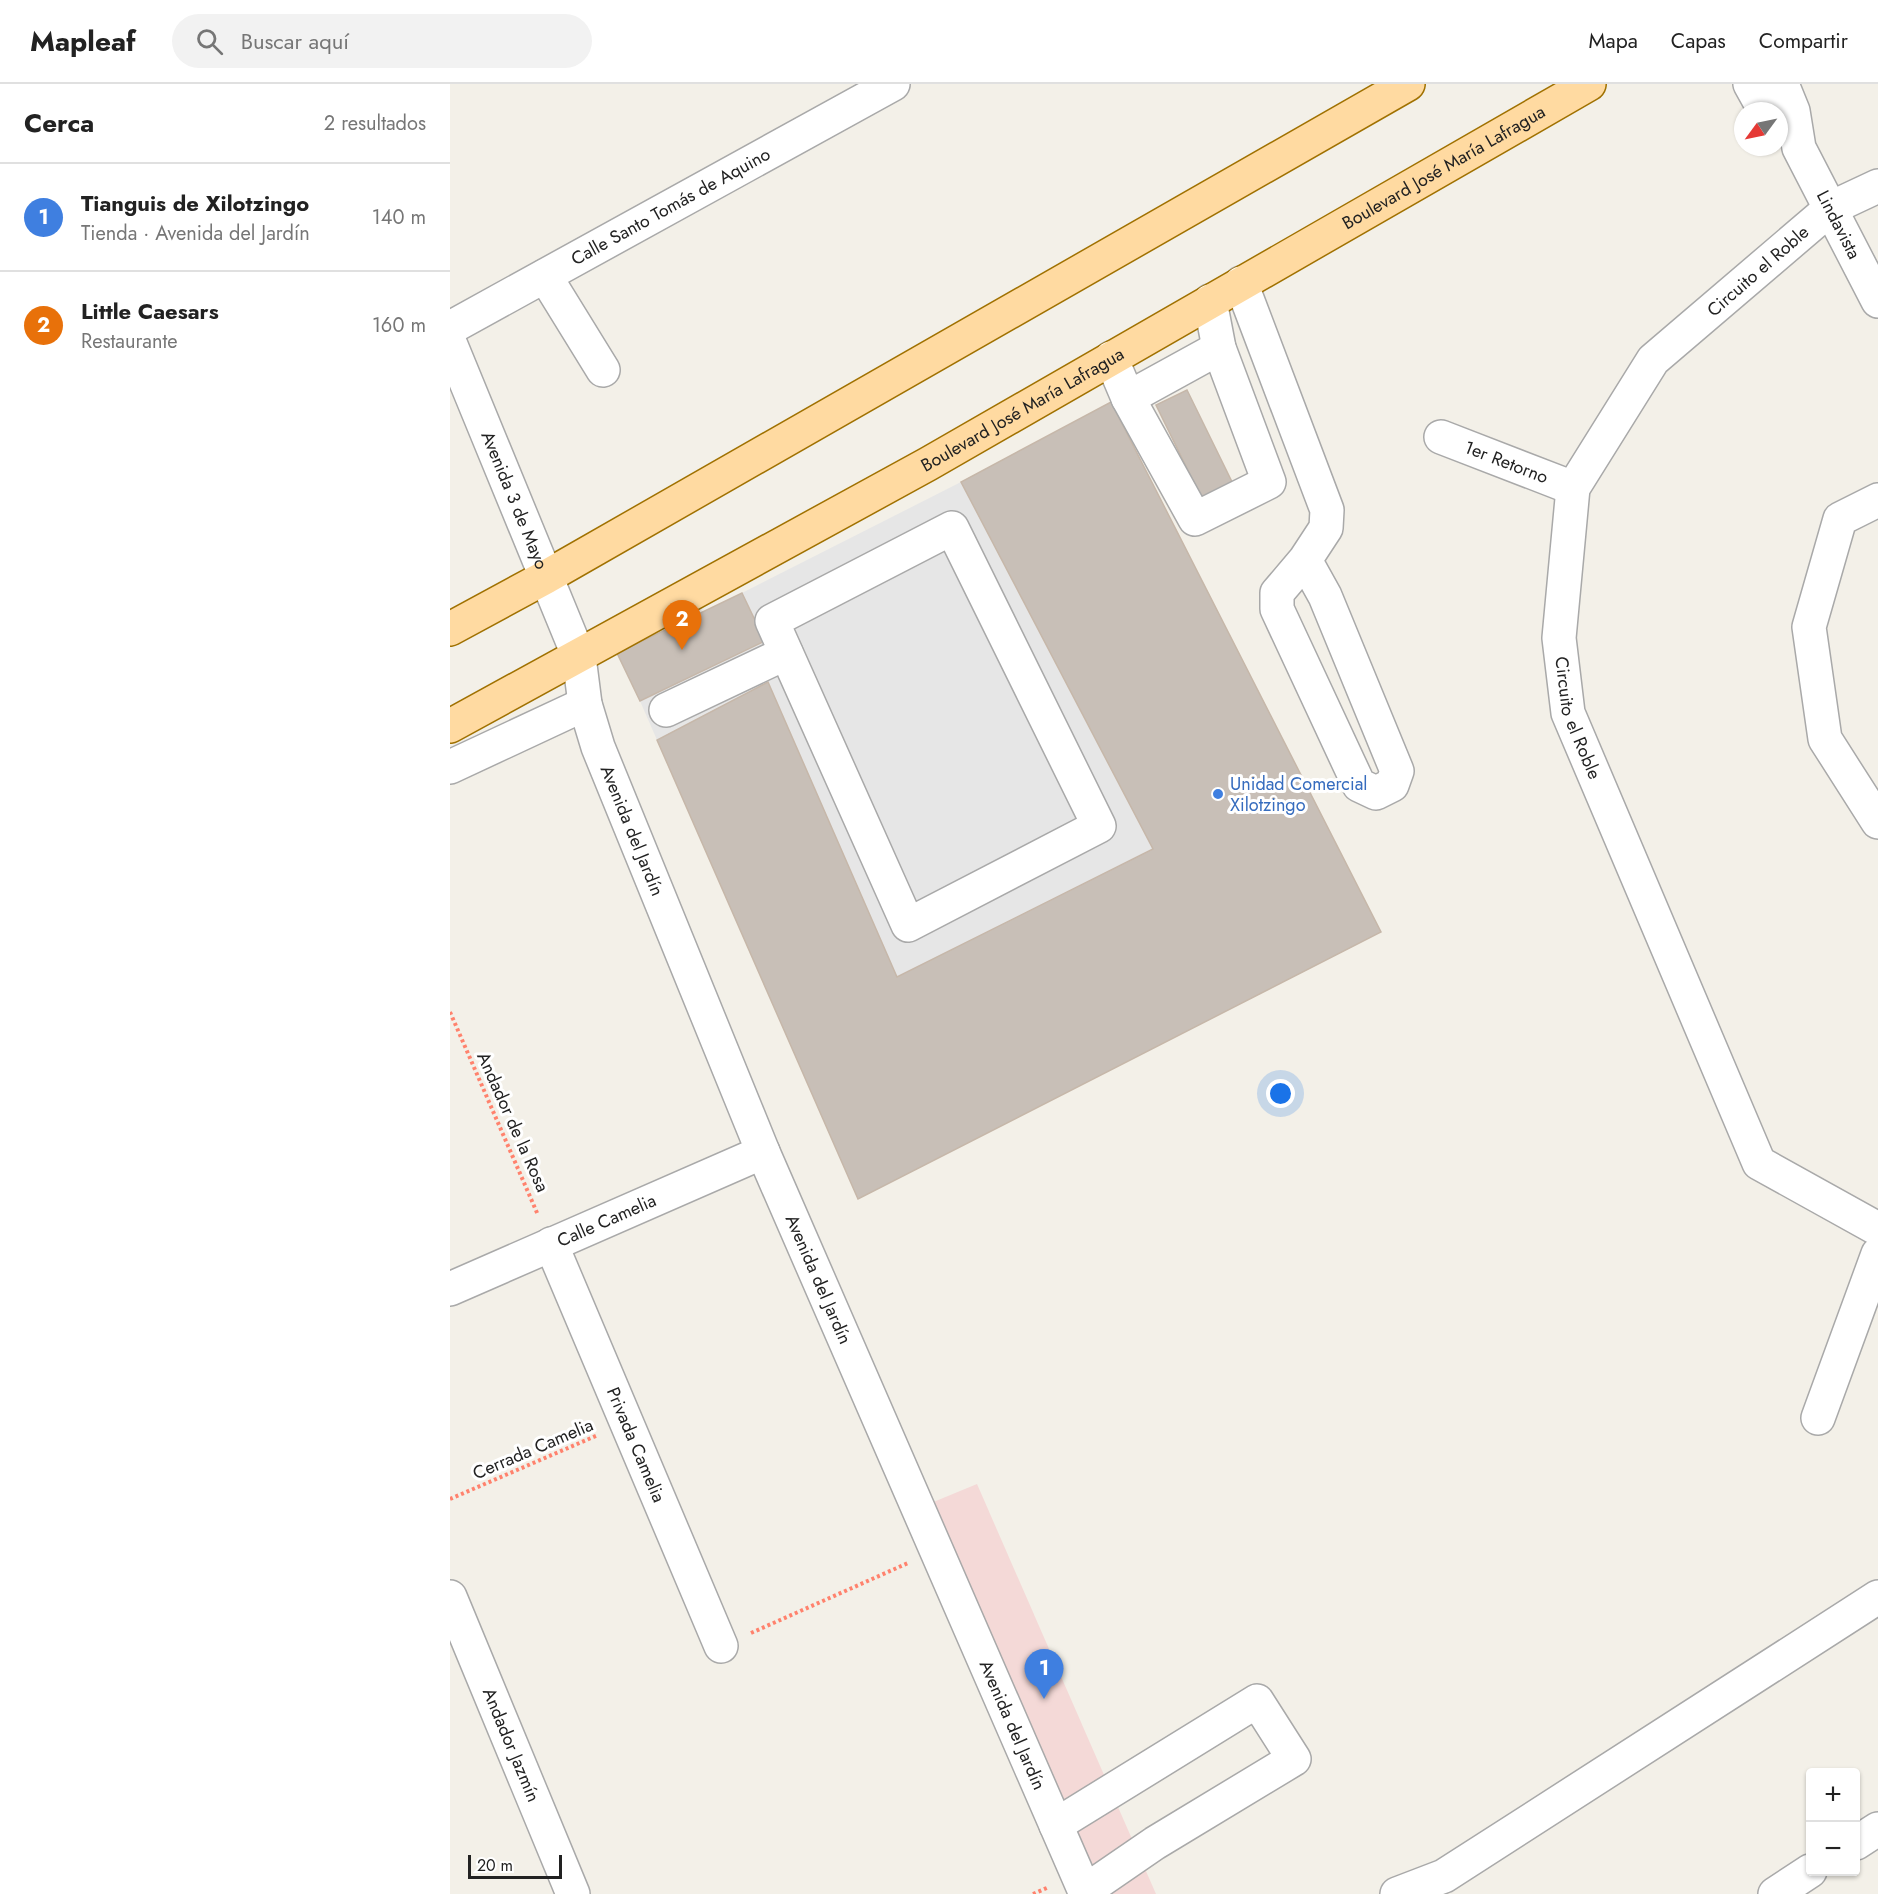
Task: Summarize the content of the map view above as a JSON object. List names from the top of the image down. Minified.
{"streets":{"main road":["Boulevard José María Lafragua"],"street":["Calle Santo Tomás de Aquino","Lindavista","Circuito el Roble","1er Retorno","Avenida 3 de Mayo","Avenida del Jardín","Calle Camelia","Privada Camelia","Andador Jazmín"],"path":["Andador de la Rosa","Cerrada Camelia"]},"crossings":[["Boulevard José María Lafragua","Avenida 3 de Mayo"],["Boulevard José María Lafragua","Avenida del Jardín"],["Lindavista","Circuito el Roble"],["Circuito el Roble","1er Retorno"],["Avenida 3 de Mayo","Avenida del Jardín"],["Avenida del Jardín","Calle Camelia"],["Andador de la Rosa","Calle Camelia"],["Andador de la Rosa","Privada Camelia"],["Calle Camelia","Privada Camelia"],["Privada Camelia","Cerrada Camelia"]],"places":["Unidad Comercial Xilotzingo"],"scale_bar":"20 m","north":"bottom left","page":{"header":"Mapleaf","search":"Buscar aquí","nav":["Mapa","Capas","Compartir"],"heading":["Cerca","2 resultados"],"list":[{"mark":"1","name":"Tianguis de Xilotzingo","note":"Tienda · Avenida del Jardín","value":"140 m"},{"mark":"2","name":"Little Caesars","note":"Restaurante","value":"160 m"}],"pins":["2","1"],"map_buttons":["+","−"],"scale":"20 m"}}
